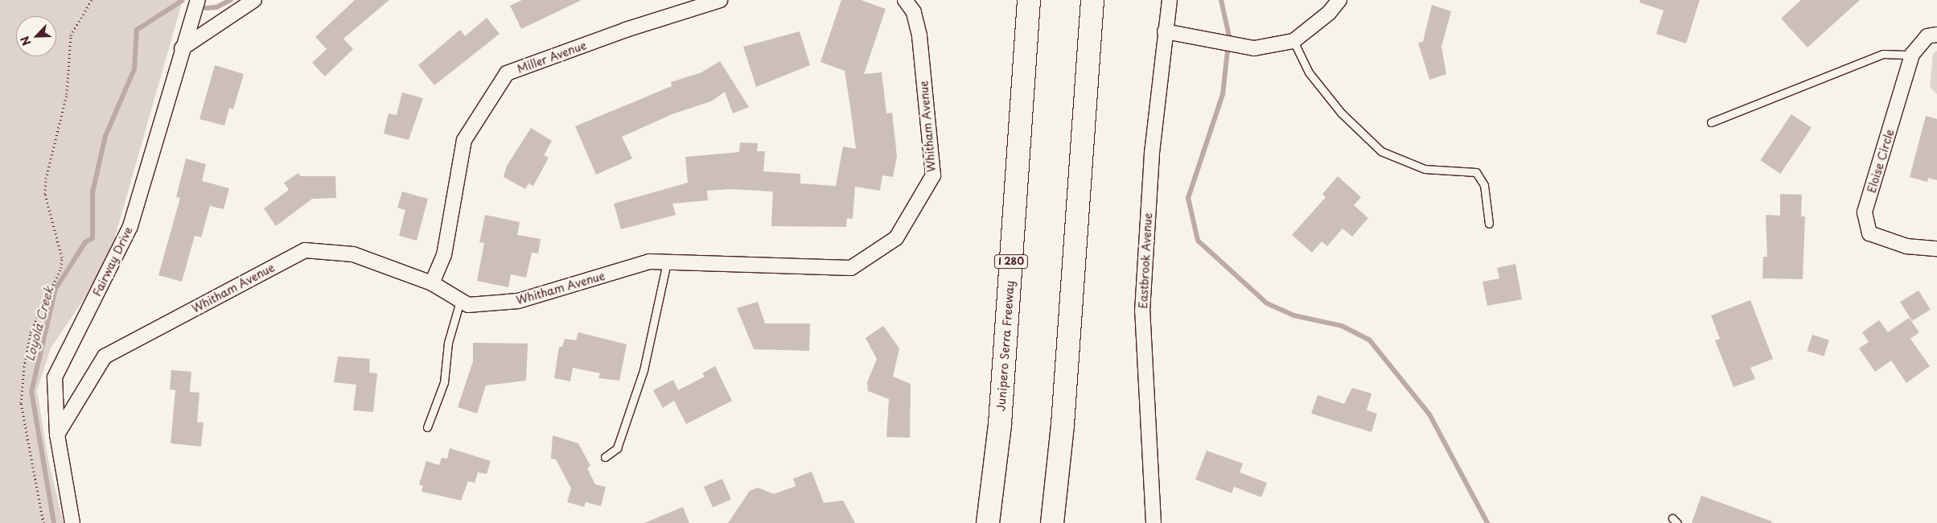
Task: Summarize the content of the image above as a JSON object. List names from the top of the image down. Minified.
{"streets":{"highway":["I 280","Junipero Serra Freeway"],"street":["Miller Avenue","Whitham Avenue","Eloise Circle","Eastbrook Avenue","Fairway Drive"]},"crossings":[["Miller Avenue","Whitham Avenue"],["Whitham Avenue","Fairway Drive"]],"water":["Loyola Creek"],"north":"bottom left"}
